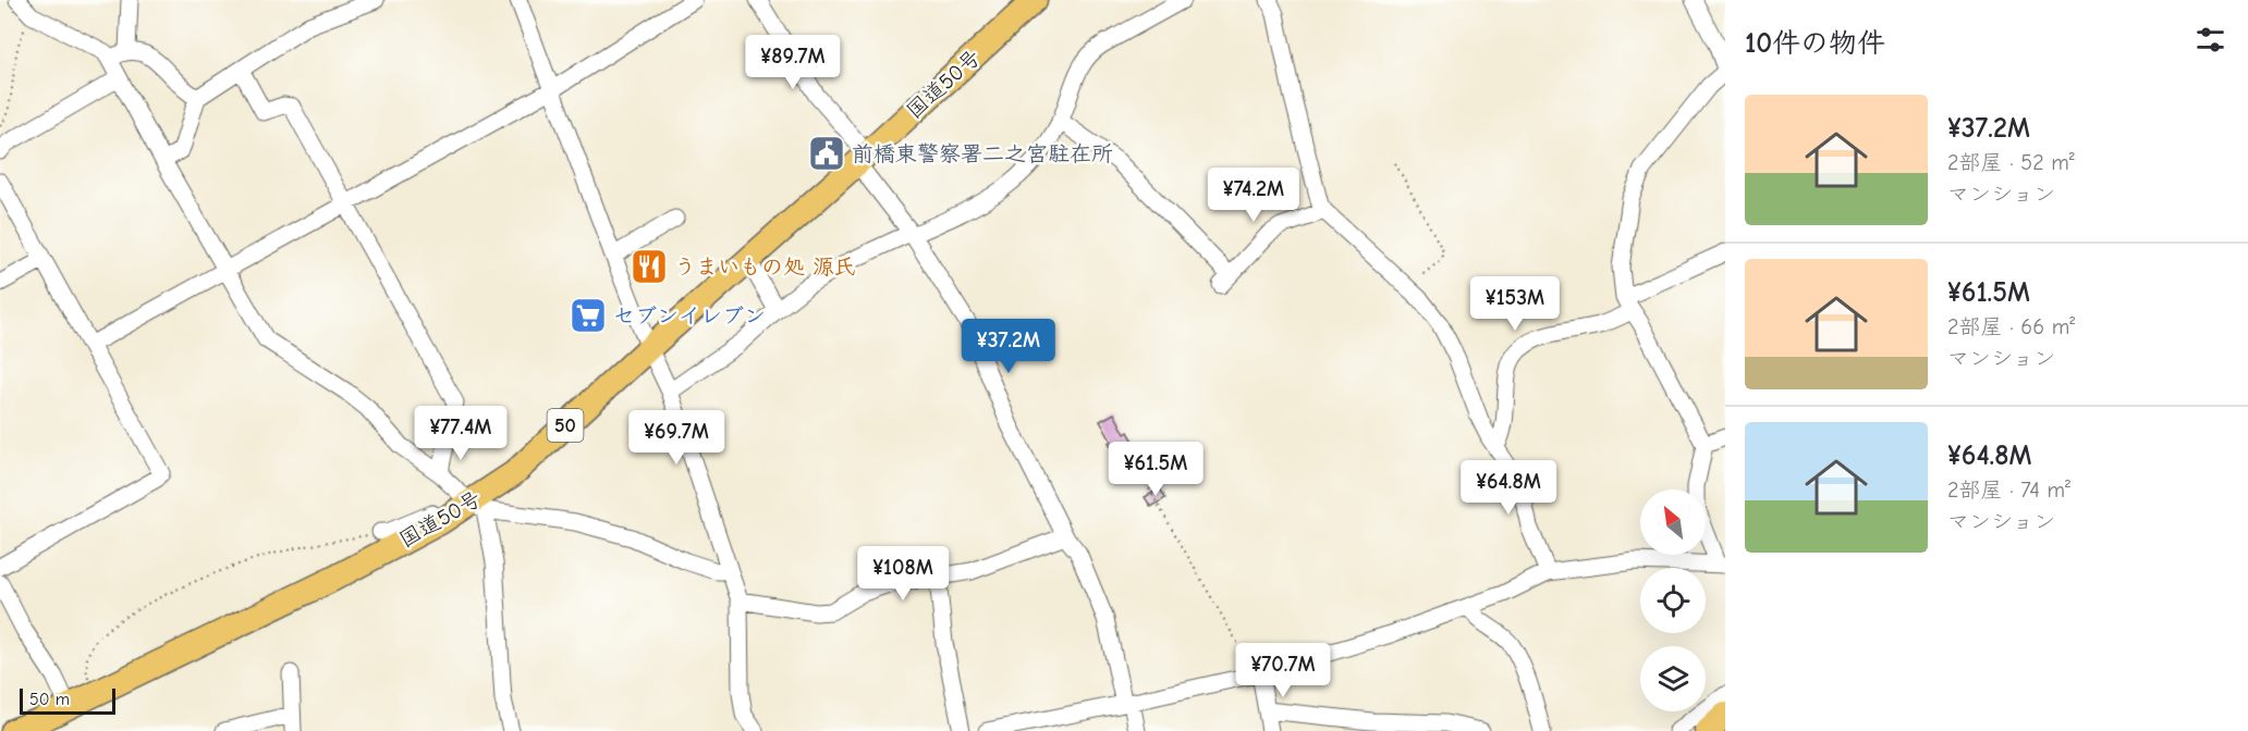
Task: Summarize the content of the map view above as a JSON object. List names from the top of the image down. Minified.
{"streets":{"highway":["国道50号","50"]},"places":{"public building":["前橋東警察署二之宮駐在所"],"restaurant":["うまいもの処 源氏"],"supermarket":["セブンイレブン"]},"scale_bar":"50 m","north":"top left","page":{"heading":"10件の物件","price":["¥89.7M","¥74.2M","¥153M","¥37.2M","¥77.4M","¥69.7M","¥61.5M","¥64.8M","¥108M","¥70.7M"],"list":[{"name":"¥37.2M","note":"2部屋 · 52 m² · マンション"},{"name":"¥61.5M","note":"2部屋 · 66 m² · マンション"},{"name":"¥64.8M","note":"2部屋 · 74 m² · マンション"}],"scale":"50 m"}}
